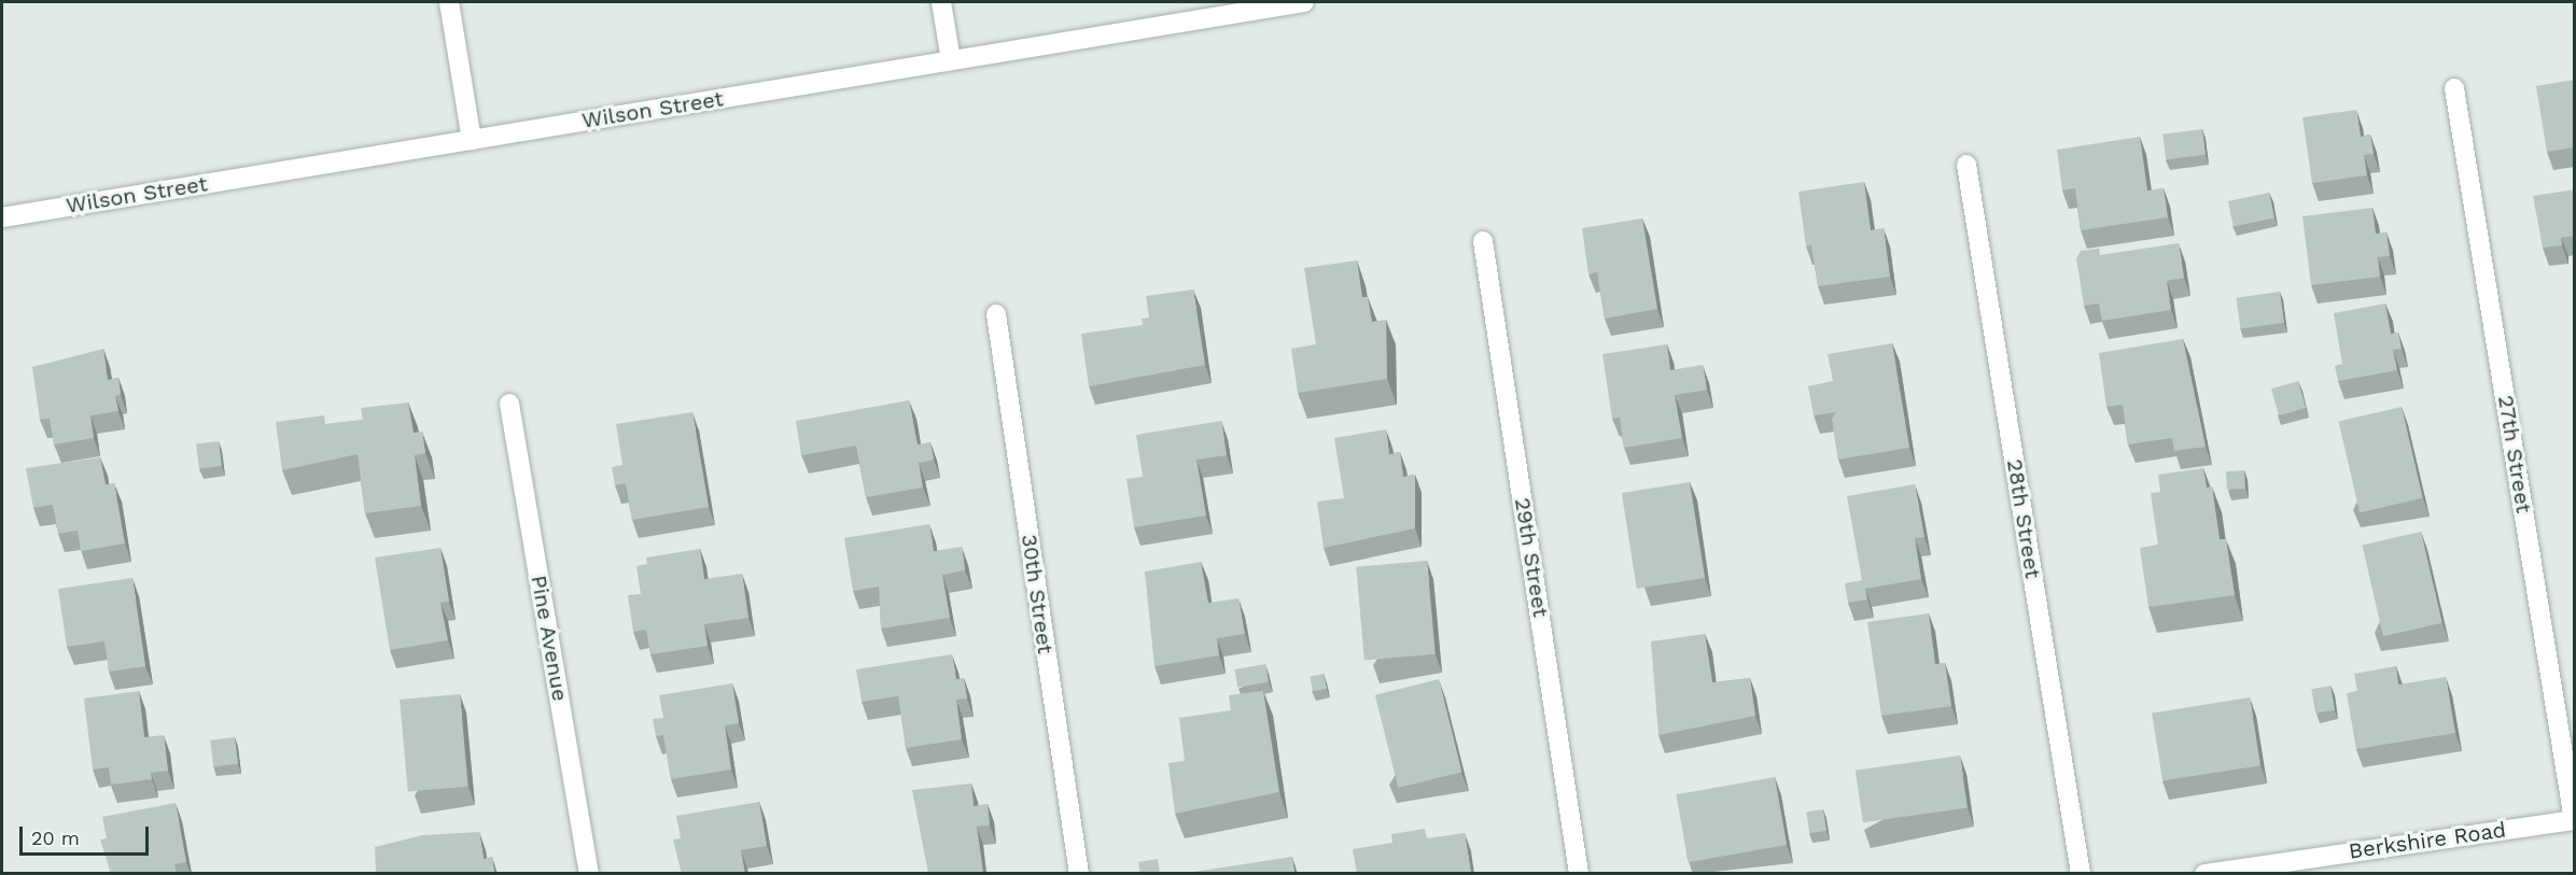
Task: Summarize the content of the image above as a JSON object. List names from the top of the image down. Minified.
{"streets":{"street":["Wilson Street","27th Street","28th Street","29th Street","30th Street","Pine Avenue","Berkshire Road"]},"crossings":[["27th Street","Berkshire Road"]],"scale_bar":"20 m"}
